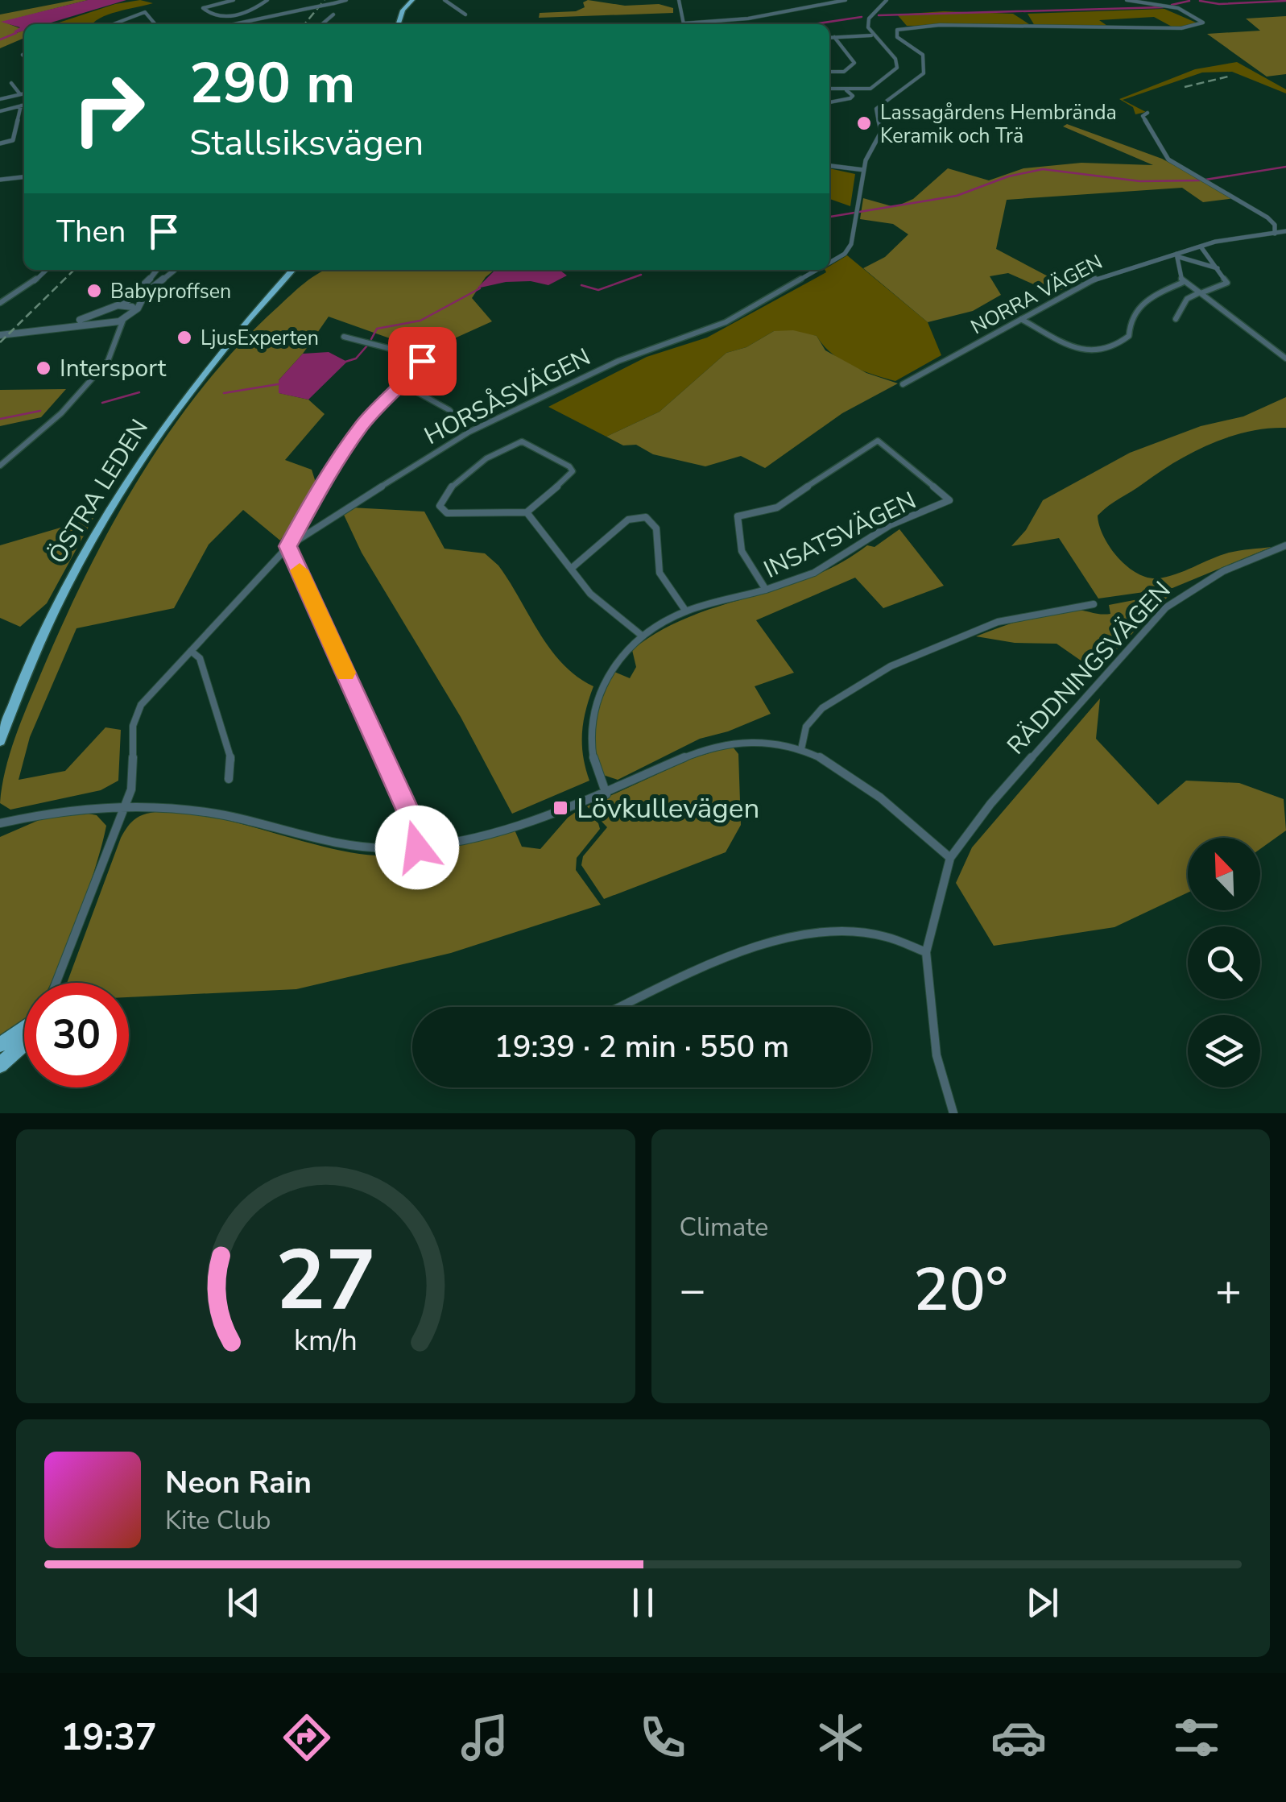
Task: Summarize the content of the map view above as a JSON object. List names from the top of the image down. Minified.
{"streets":{"highway":["ÖSTRA LEDEN"],"street":["NORRA VÄGEN","HORSÅSVÄGEN","INSATSVÄGEN","RÄDDNINGSVÄGEN"]},"places":{"other":["Lassagårdens Hembrända Keramik och Trä","Babyproffsen","LjusExperten","Intersport"],"transit":["Lövkullevägen"]},"north":"top left","page":{"turn":["290 m","Stallsiksvägen"],"then":"Then","limit":"30","trip":"19:39 · 2 min · 550 m","tile":"Climate","heat":["−","20°","+"],"song":["Neon Rain","Kite Club"],"tabs":"19:37","gauge":["27","km/h"]}}
